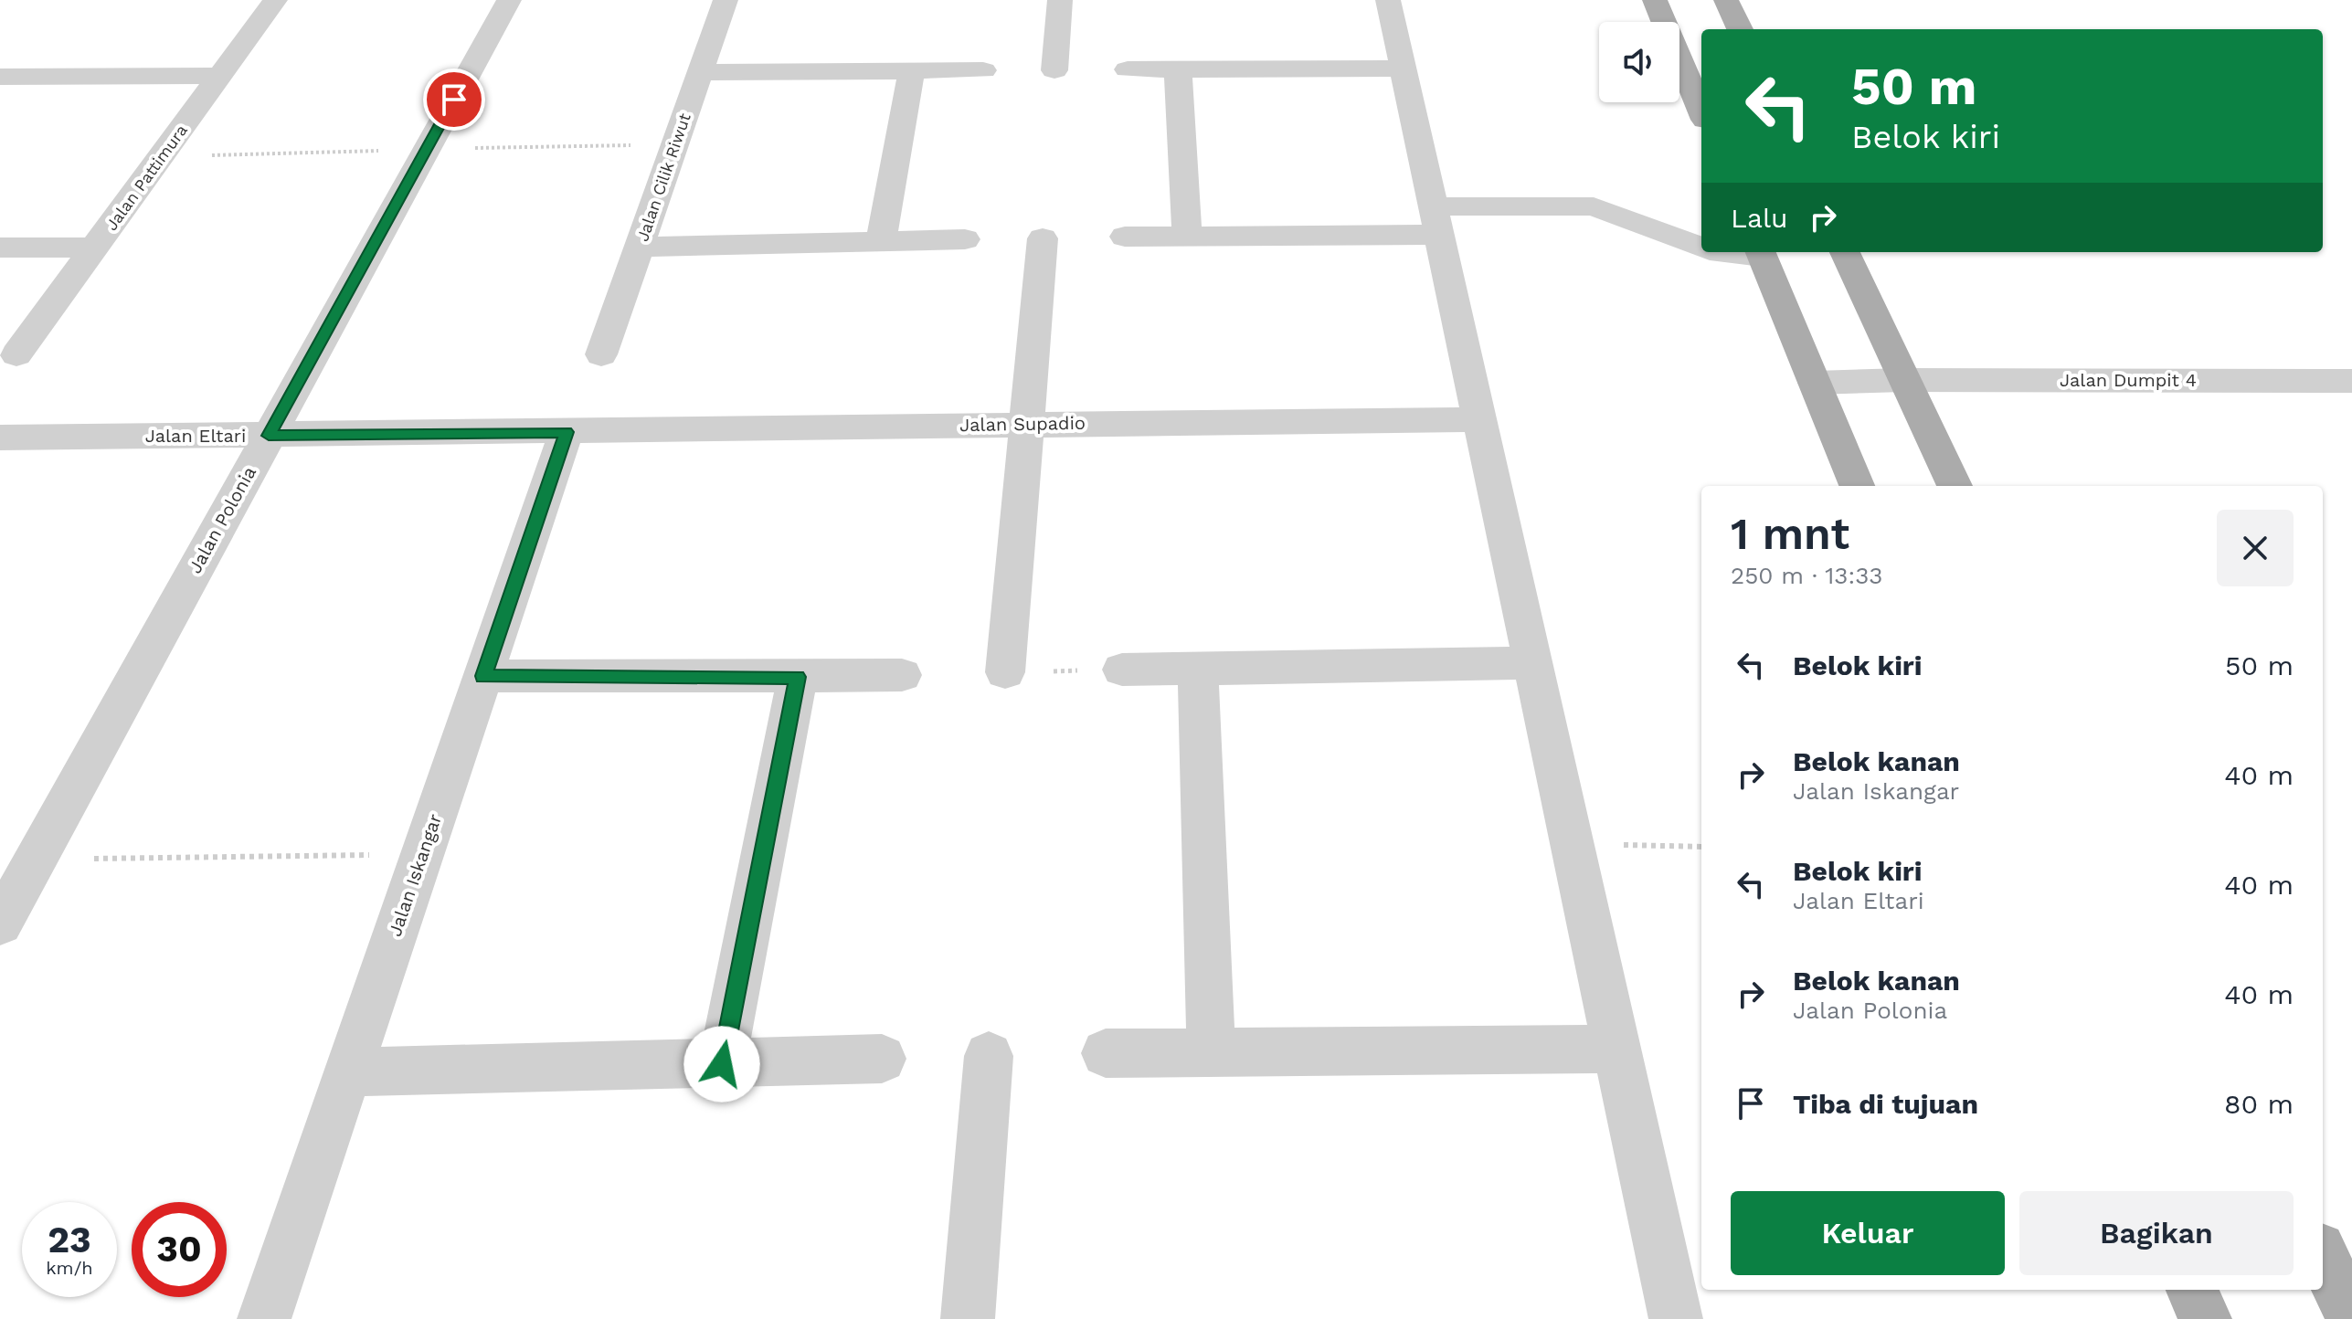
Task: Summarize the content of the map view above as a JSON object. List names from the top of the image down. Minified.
{"streets":{"street":["Jalan Pattimura","Jalan Cilik Riwut","Jalan Dumpit 4","Jalan Supadio","Jalan Eltari","Jalan Polonia","Jalan Iskangar"]},"crossings":[["Jalan Supadio","Jalan Eltari"],["Jalan Supadio","Jalan Iskangar"],["Jalan Eltari","Jalan Polonia"],["Jalan Eltari","Jalan Iskangar"]],"page":{"turn":["50 m","Belok kiri"],"then":"Lalu","heading":["1 mnt","250 m · 13:33"],"list":[{"name":"Belok kiri","value":"50 m"},{"name":"Belok kanan","note":"Jalan Iskangar","value":"40 m"},{"name":"Belok kiri","note":"Jalan Eltari","value":"40 m"},{"name":"Belok kanan","note":"Jalan Polonia","value":"40 m"},{"name":"Tiba di tujuan","value":"80 m"}],"buttons":["Keluar","Bagikan"],"speed":"23 km/h","limit":"30"}}
